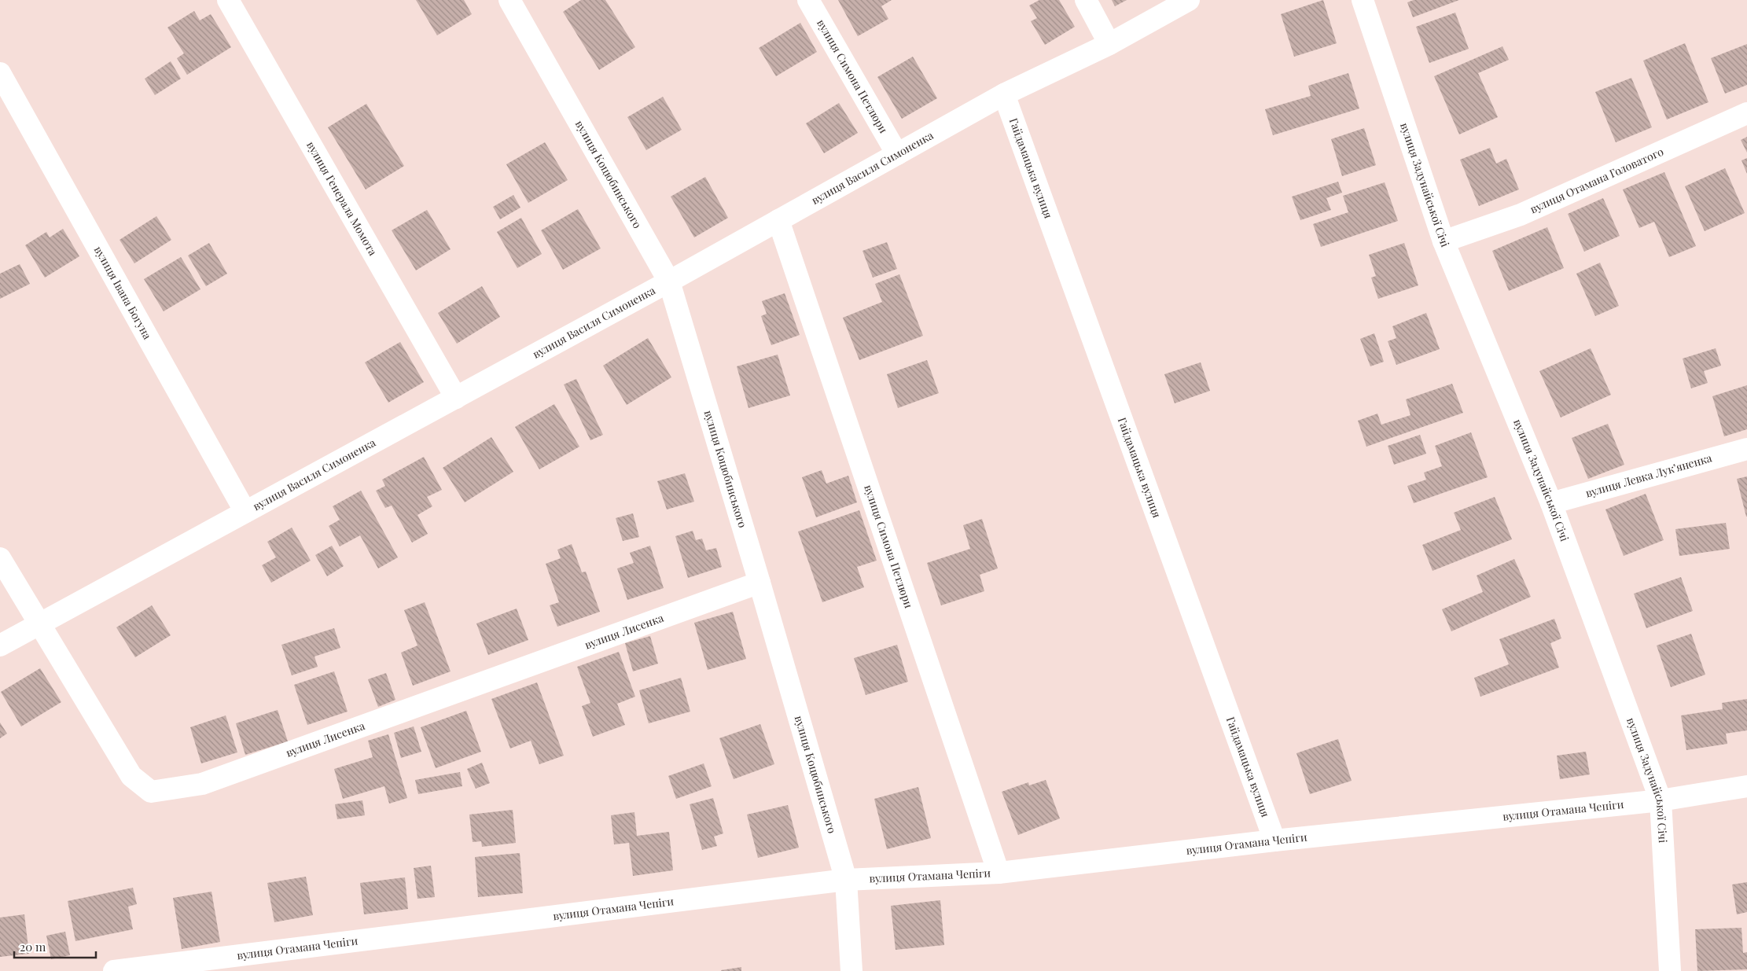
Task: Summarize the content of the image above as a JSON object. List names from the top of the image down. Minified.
{"streets":{"street":["вулиця Симона Петлюри","вулиця Василя Симоненка","Гайдамацька вулиця","вулиця Коцюбинського","вулиця Отамана Головатого","вулиця Задунайської Січі","вулиця Генерала Момота","вулиця Івана Богуна","вулиця Левка Лукʼяненка","вулиця Лисенка","вулиця Отамана Чепіги"]},"crossings":[["вулиця Симона Петлюри","вулиця Василя Симоненка"],["вулиця Симона Петлюри","вулиця Отамана Чепіги"],["вулиця Василя Симоненка","Гайдамацька вулиця"],["вулиця Василя Симоненка","вулиця Коцюбинського"],["вулиця Василя Симоненка","вулиця Генерала Момота"],["вулиця Василя Симоненка","вулиця Івана Богуна"],["вулиця Василя Симоненка","вулиця Лисенка"],["Гайдамацька вулиця","вулиця Отамана Чепіги"],["вулиця Коцюбинського","вулиця Лисенка"],["вулиця Коцюбинського","вулиця Отамана Чепіги"],["вулиця Отамана Головатого","вулиця Задунайської Січі"],["вулиця Задунайської Січі","вулиця Левка Лукʼяненка"],["вулиця Задунайської Січі","вулиця Отамана Чепіги"]],"scale_bar":"20 m"}
